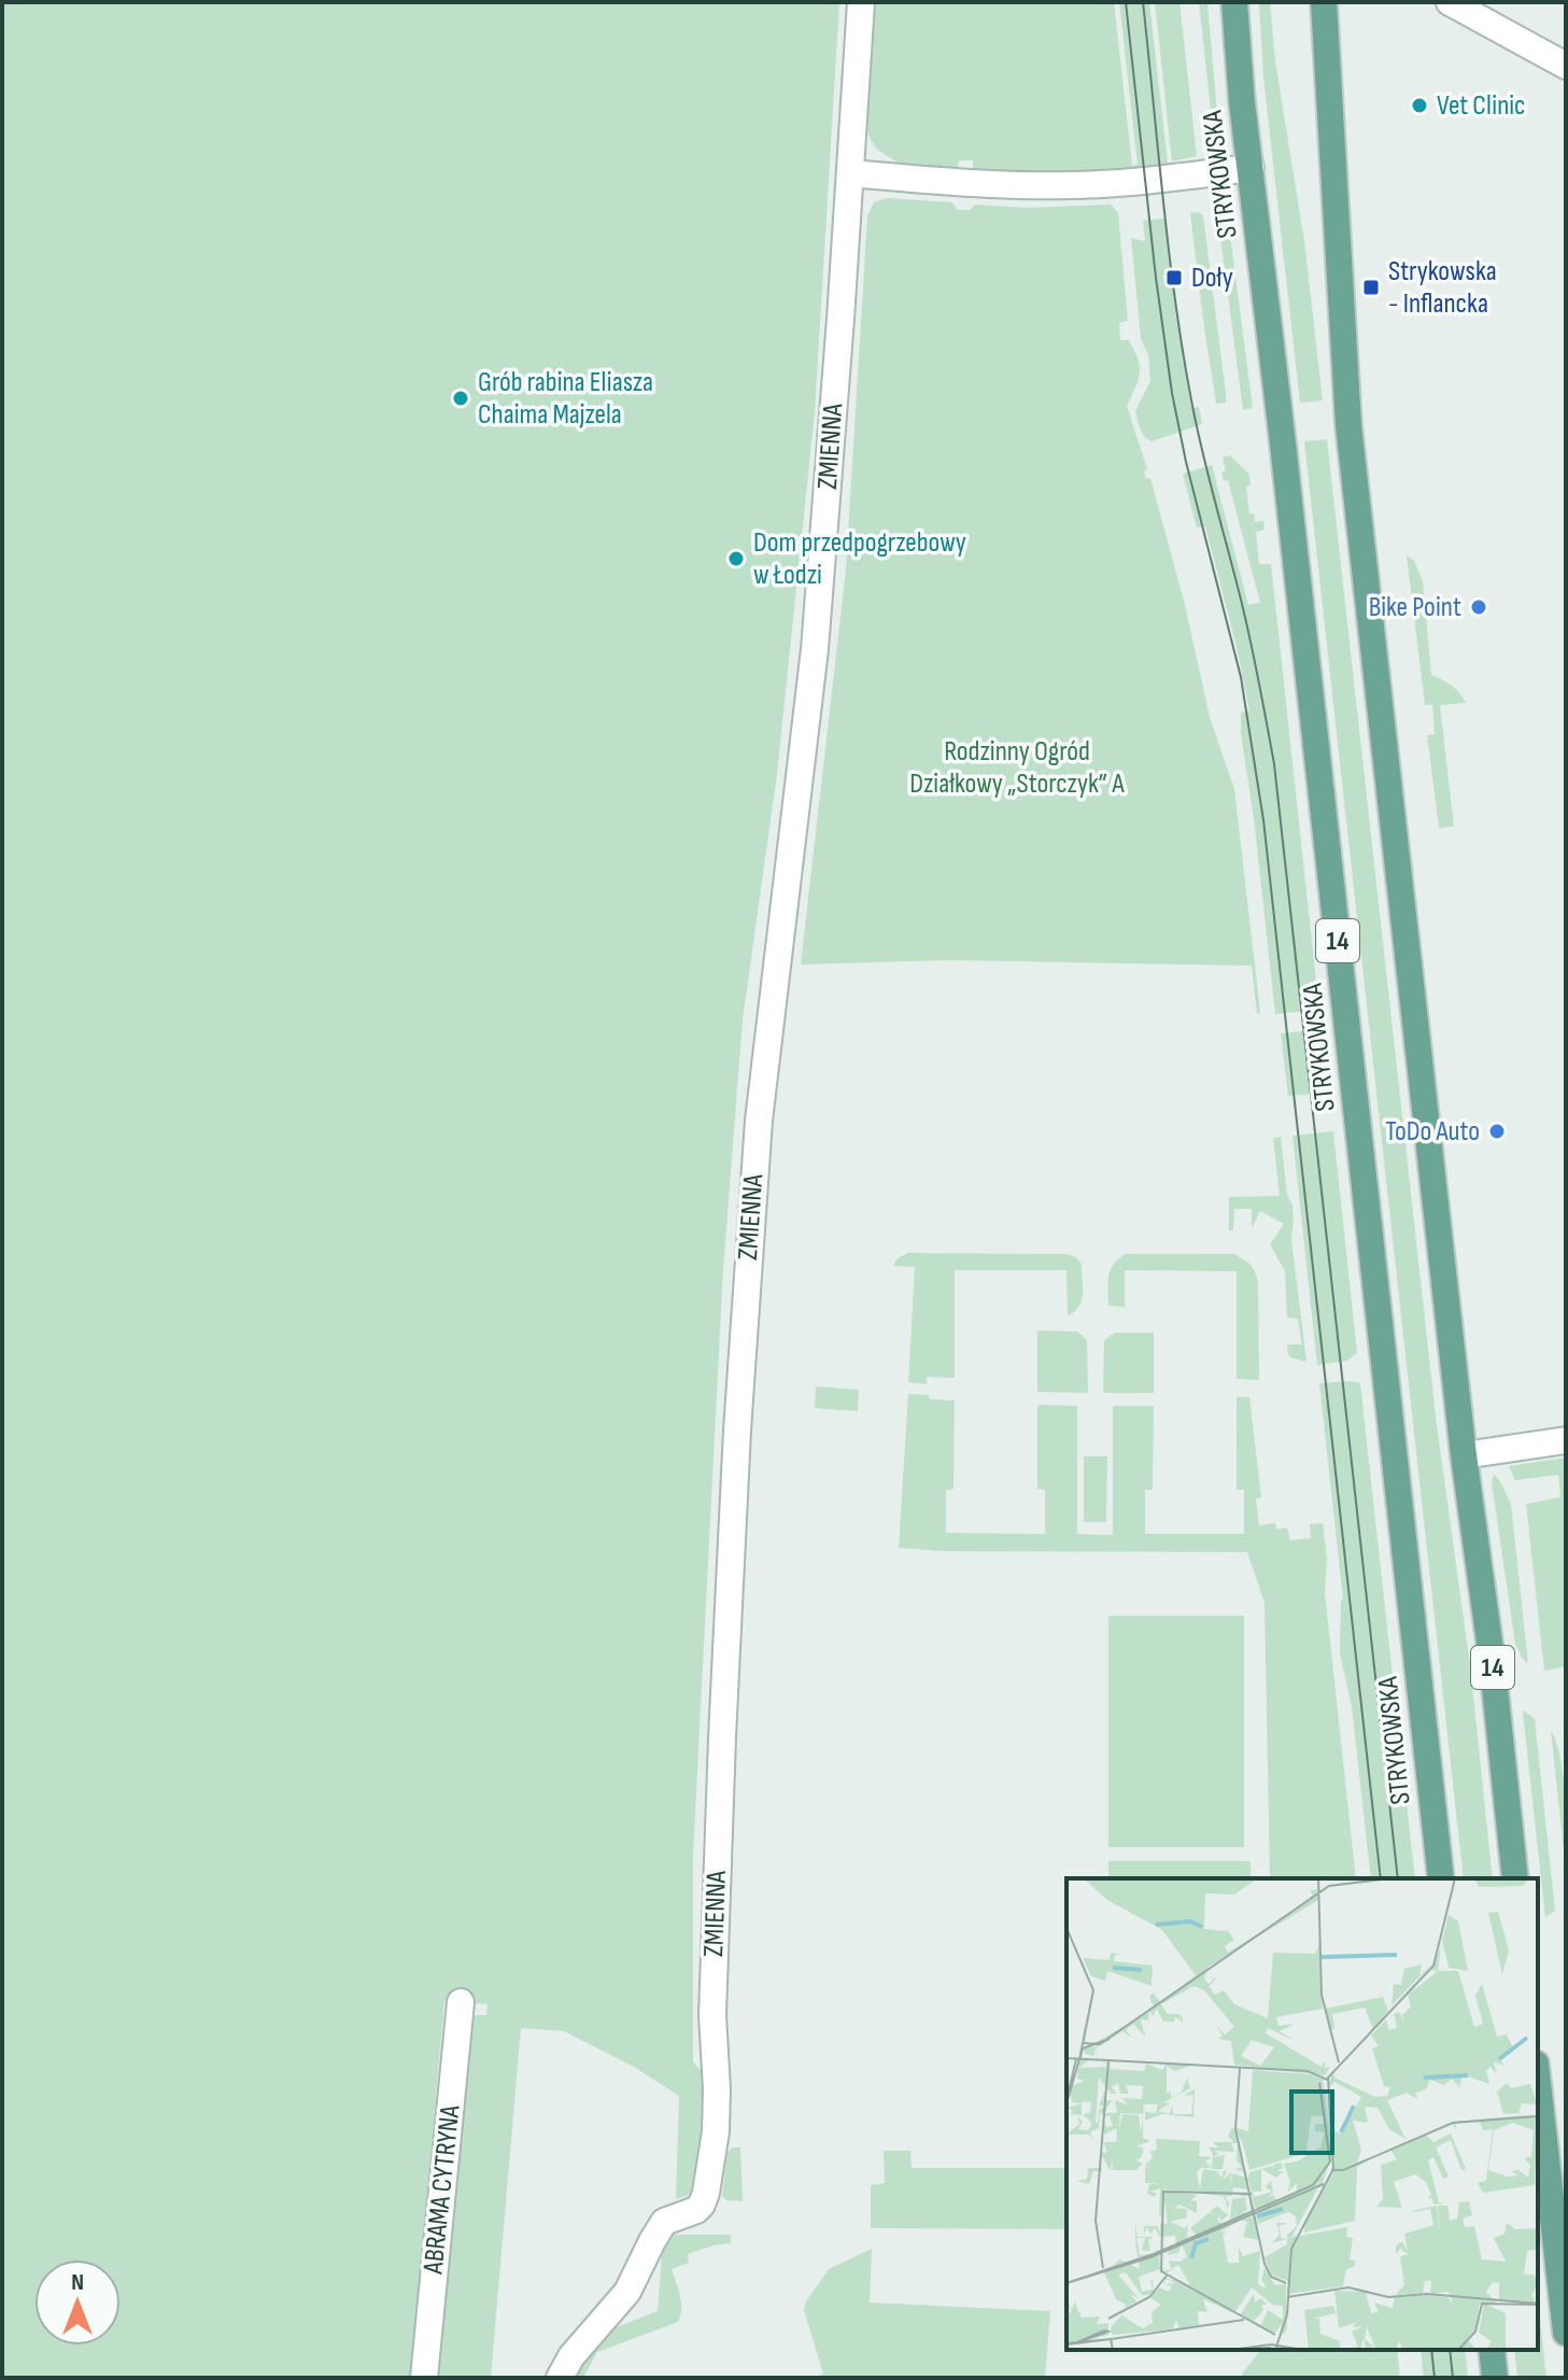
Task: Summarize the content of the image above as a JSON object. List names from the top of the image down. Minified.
{"streets":{"main road":["STRYKOWSKA","14"],"street":["ZMIENNA","ABRAMA CYTRYNA"]},"parks":["Rodzinny Ogród Działkowy „Storczyk” A"],"places":{"other":["Vet Clinic","Grób rabina Eliasza Chaima Majzela","Dom przedpogrzebowy w Łodzi","Bike Point","ToDo Auto"],"transit":["Doły","Strykowska - Inflancka"]},"north":"top"}
